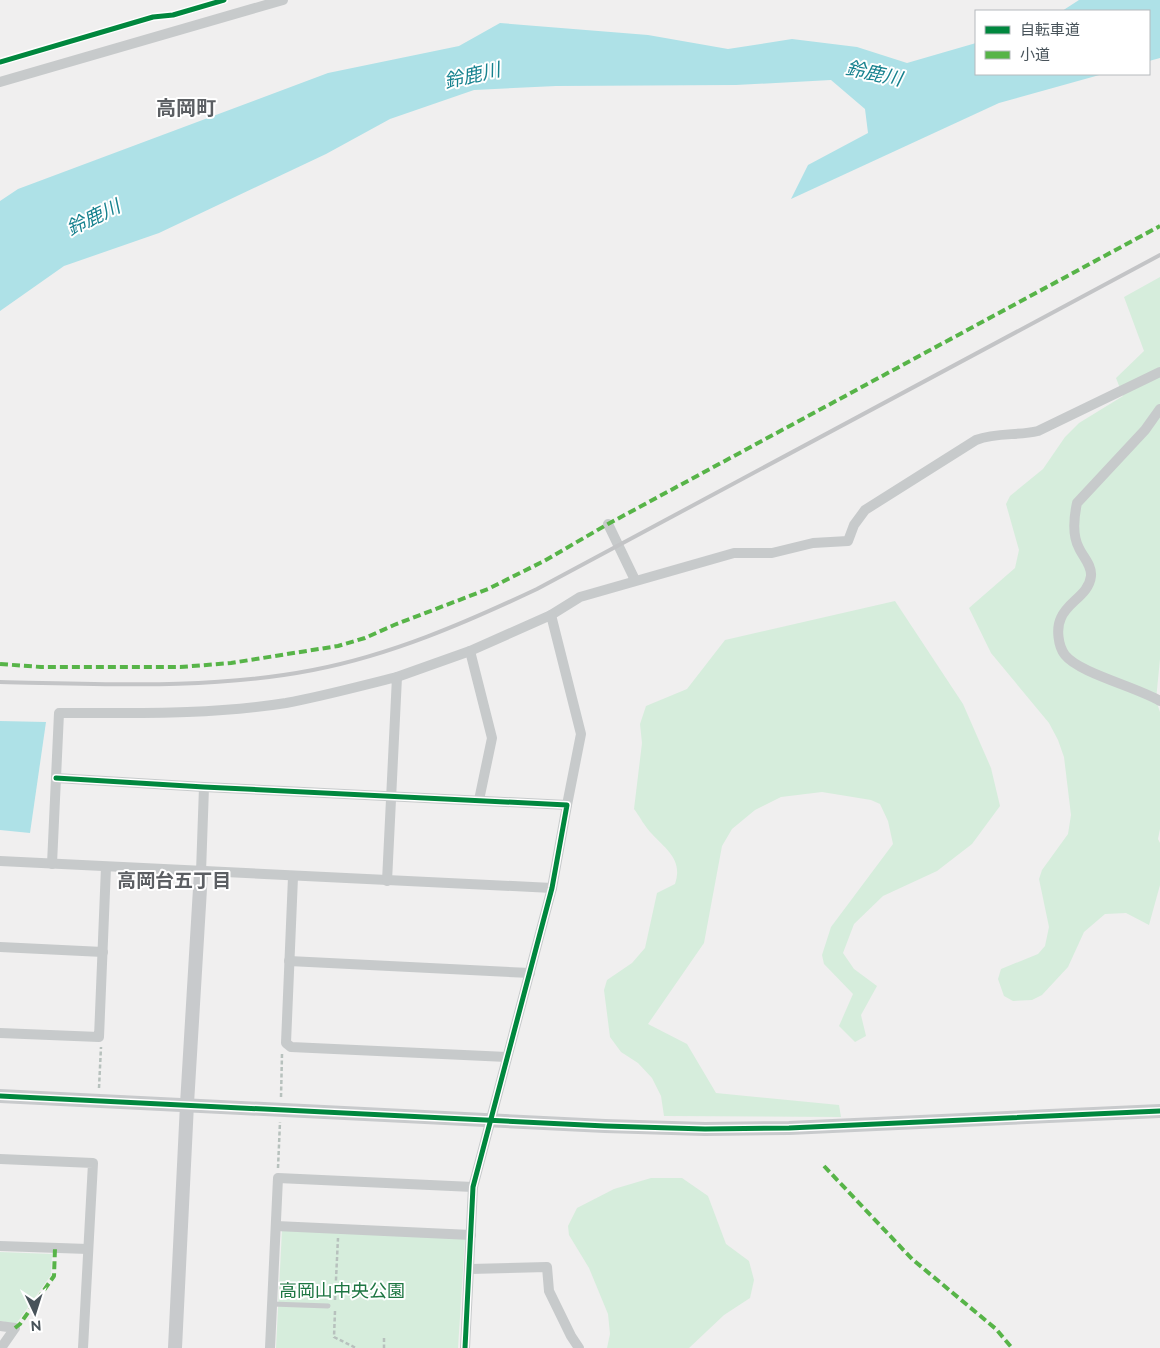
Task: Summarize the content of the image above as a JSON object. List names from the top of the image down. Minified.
{"districts":["高岡町","高岡台五丁目"],"water":["鈴鹿川"],"parks":["高岡山中央公園"],"legend":["自転車道","小道"],"north":"bottom"}
